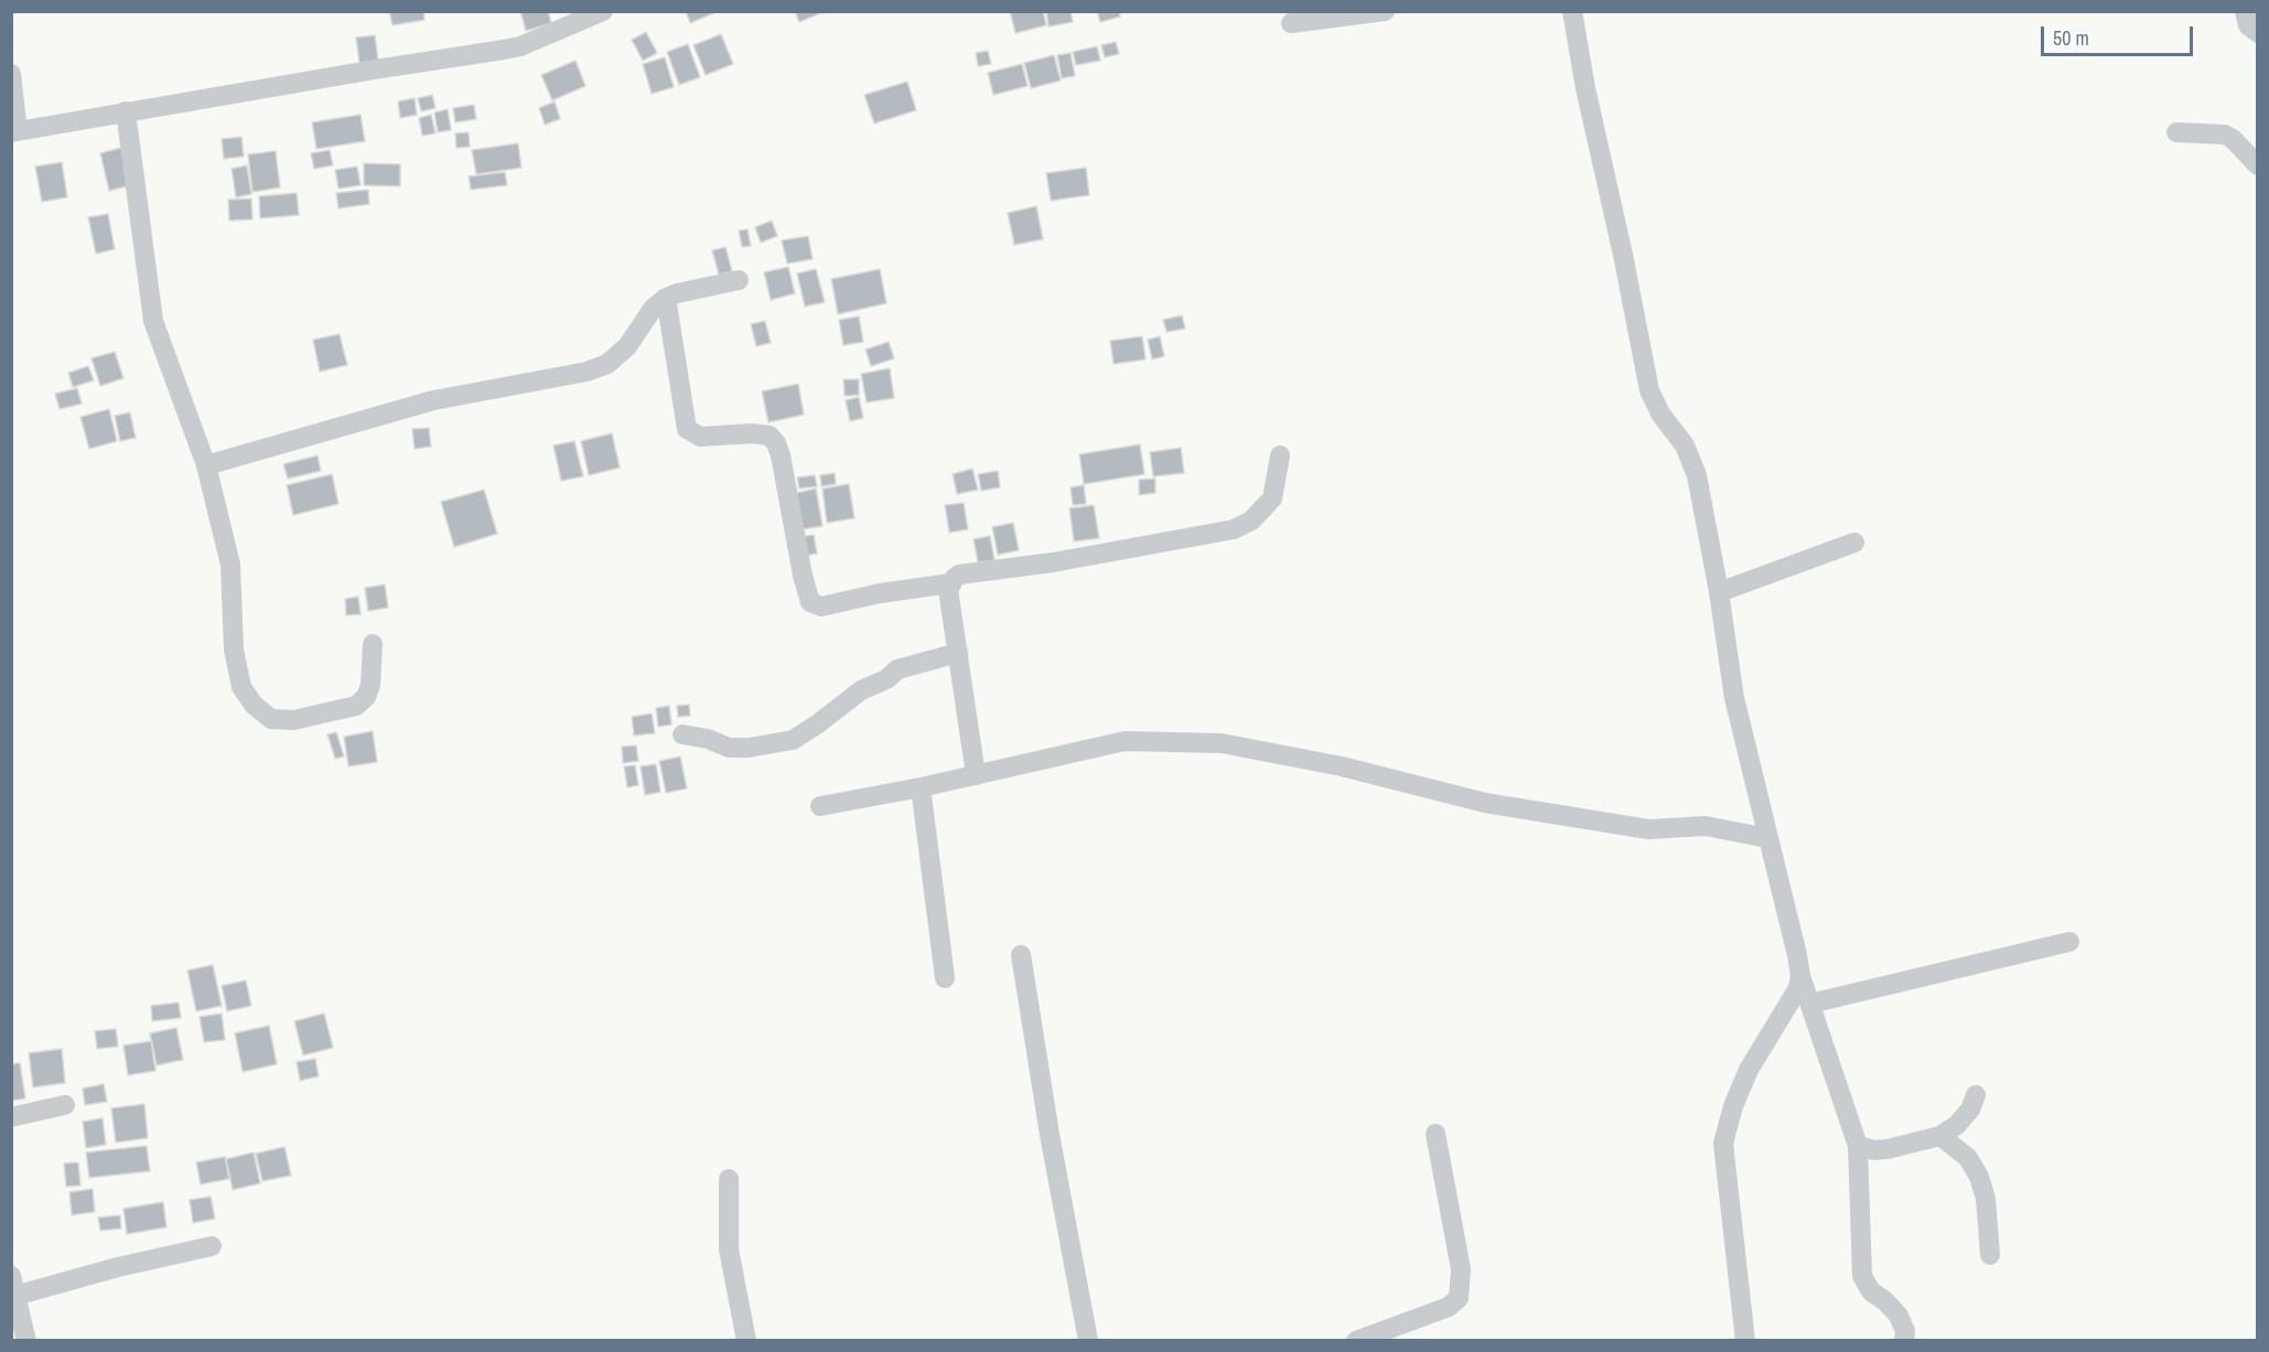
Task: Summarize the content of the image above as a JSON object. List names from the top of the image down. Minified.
{"scale_bar":"50 m"}
